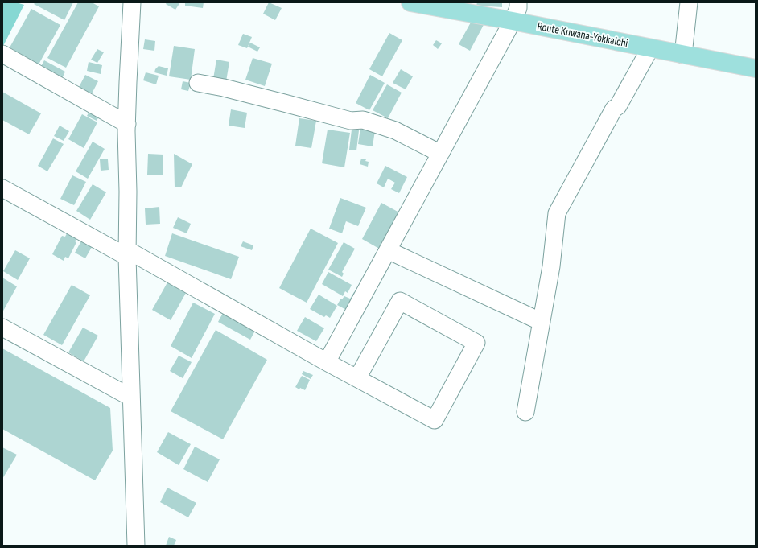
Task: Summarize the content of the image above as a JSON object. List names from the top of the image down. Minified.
{"streets":{"main road":["Route Kuwana-Yokkaichi"]}}
